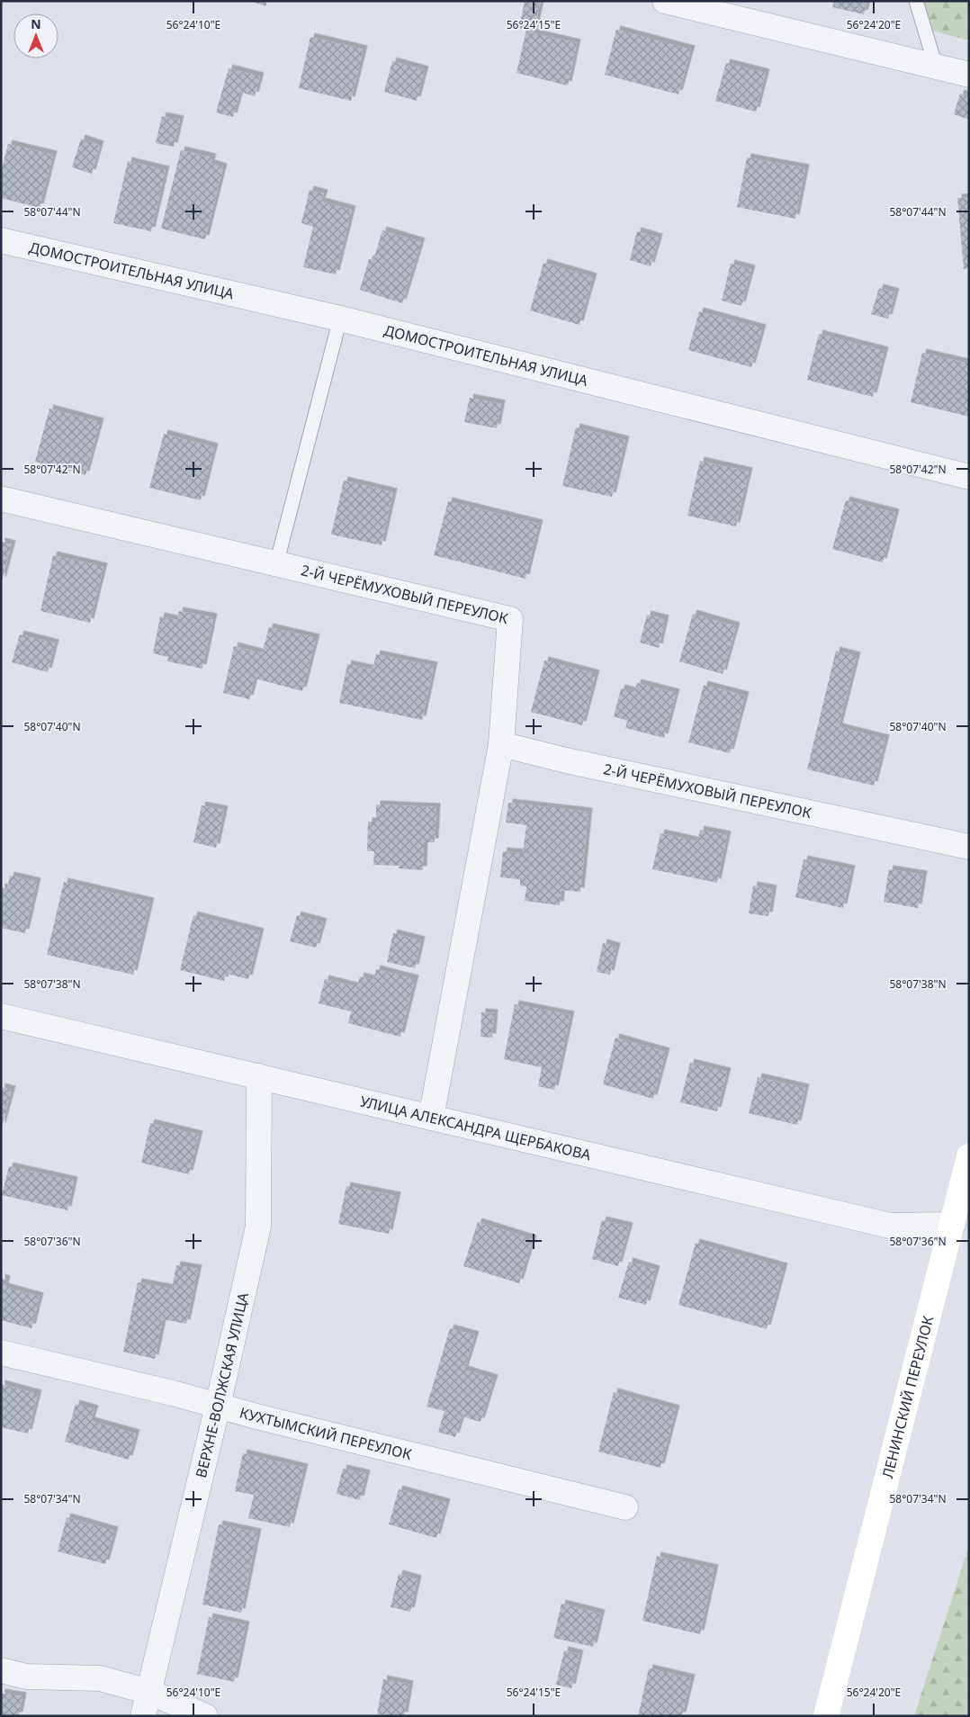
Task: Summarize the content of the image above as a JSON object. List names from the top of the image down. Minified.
{"streets":{"main road":["ЛЕНИНСКИЙ ПЕРЕУЛОК"],"street":["ДОМОСТРОИТЕЛЬНАЯ УЛИЦА","2-Й ЧЕРЁМУХОВЫЙ ПЕРЕУЛОК","УЛИЦА АЛЕКСАНДРА ЩЕРБАКОВА","ВЕРХНЕ-ВОЛЖСКАЯ УЛИЦА","КУХТЫМСКИЙ ПЕРЕУЛОК"]},"crossings":[["УЛИЦА АЛЕКСАНДРА ЩЕРБАКОВА","ВЕРХНЕ-ВОЛЖСКАЯ УЛИЦА"],["УЛИЦА АЛЕКСАНДРА ЩЕРБАКОВА","ЛЕНИНСКИЙ ПЕРЕУЛОК"],["ВЕРХНЕ-ВОЛЖСКАЯ УЛИЦА","КУХТЫМСКИЙ ПЕРЕУЛОК"]],"north":"top","coordinates":["56°24'10\"E","56°24'15\"E","56°24'20\"E","58°07'44\"N","58°07'42\"N","58°07'40\"N","58°07'38\"N","58°07'36\"N","58°07'34\"N"]}
